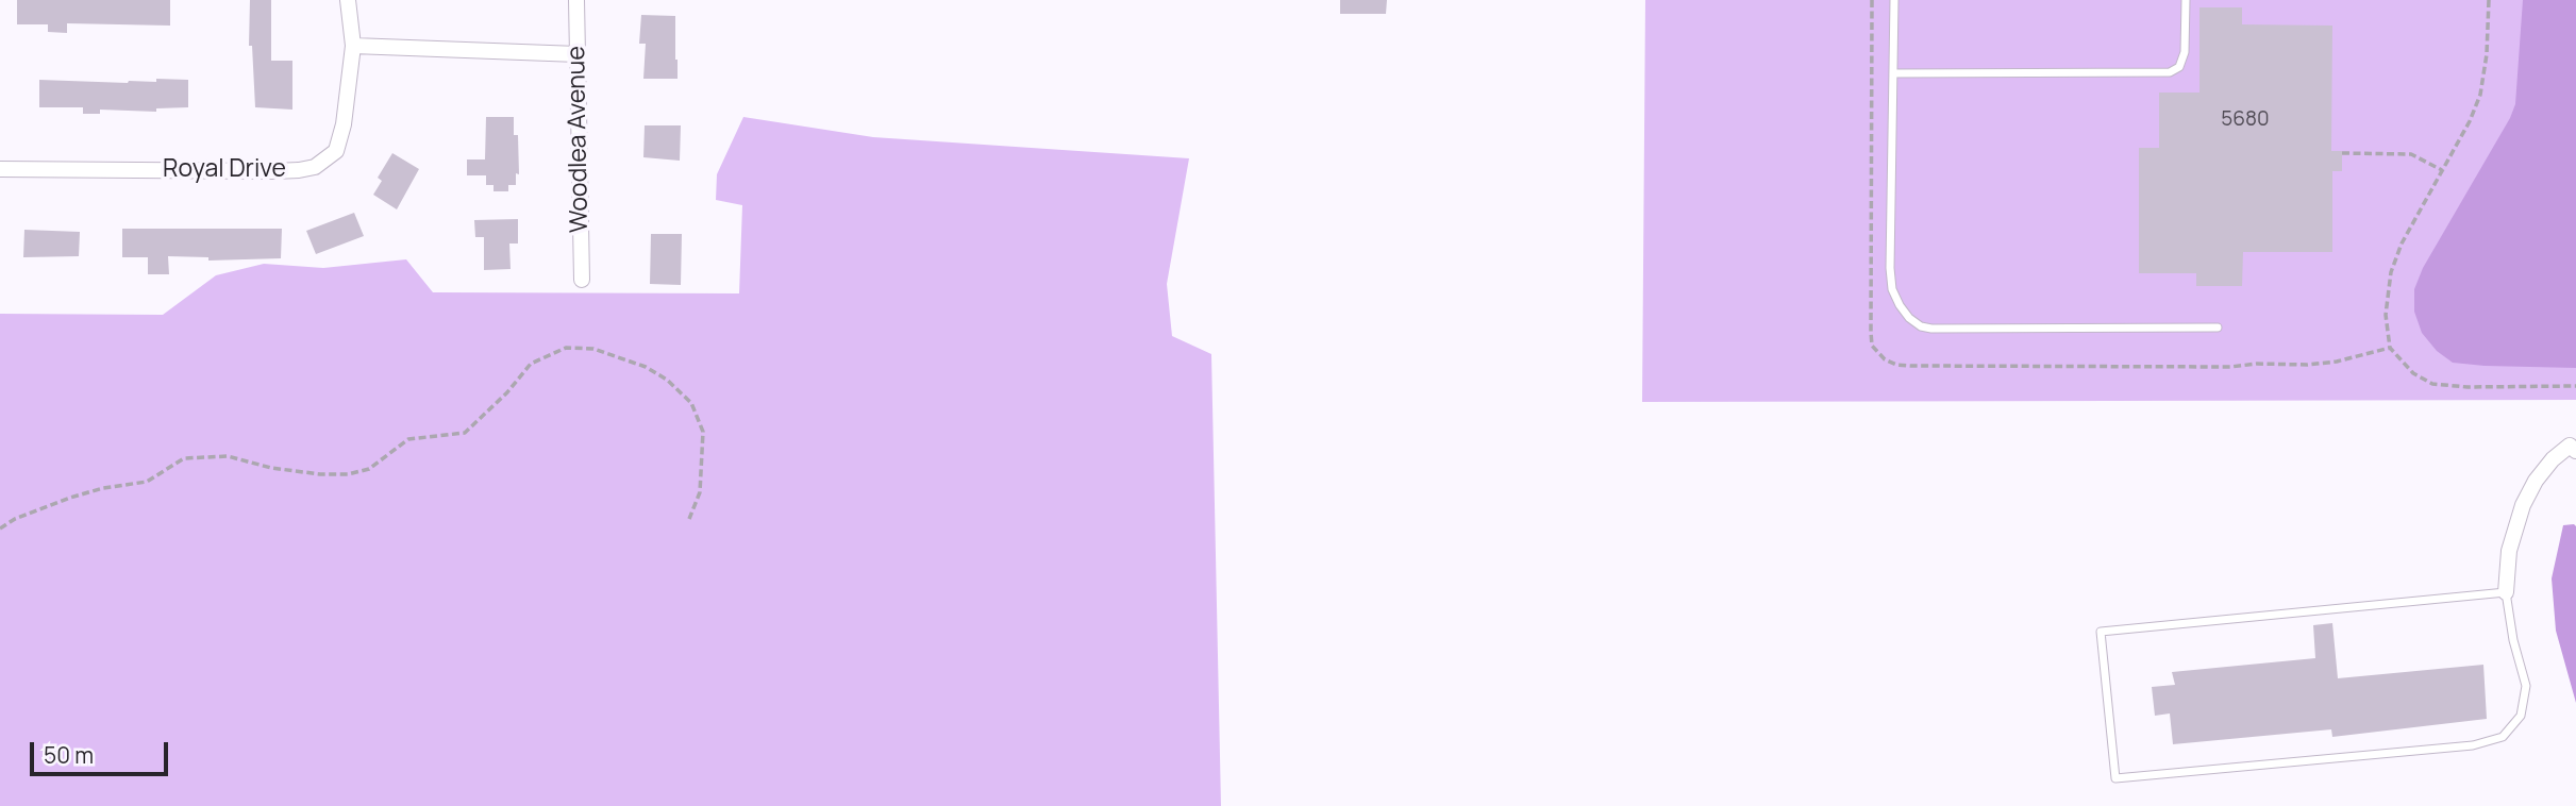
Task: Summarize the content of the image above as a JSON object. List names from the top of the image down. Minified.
{"streets":{"street":["Woodlea Avenue","Royal Drive"]},"house_numbers":["5680"],"scale_bar":"50 m"}
